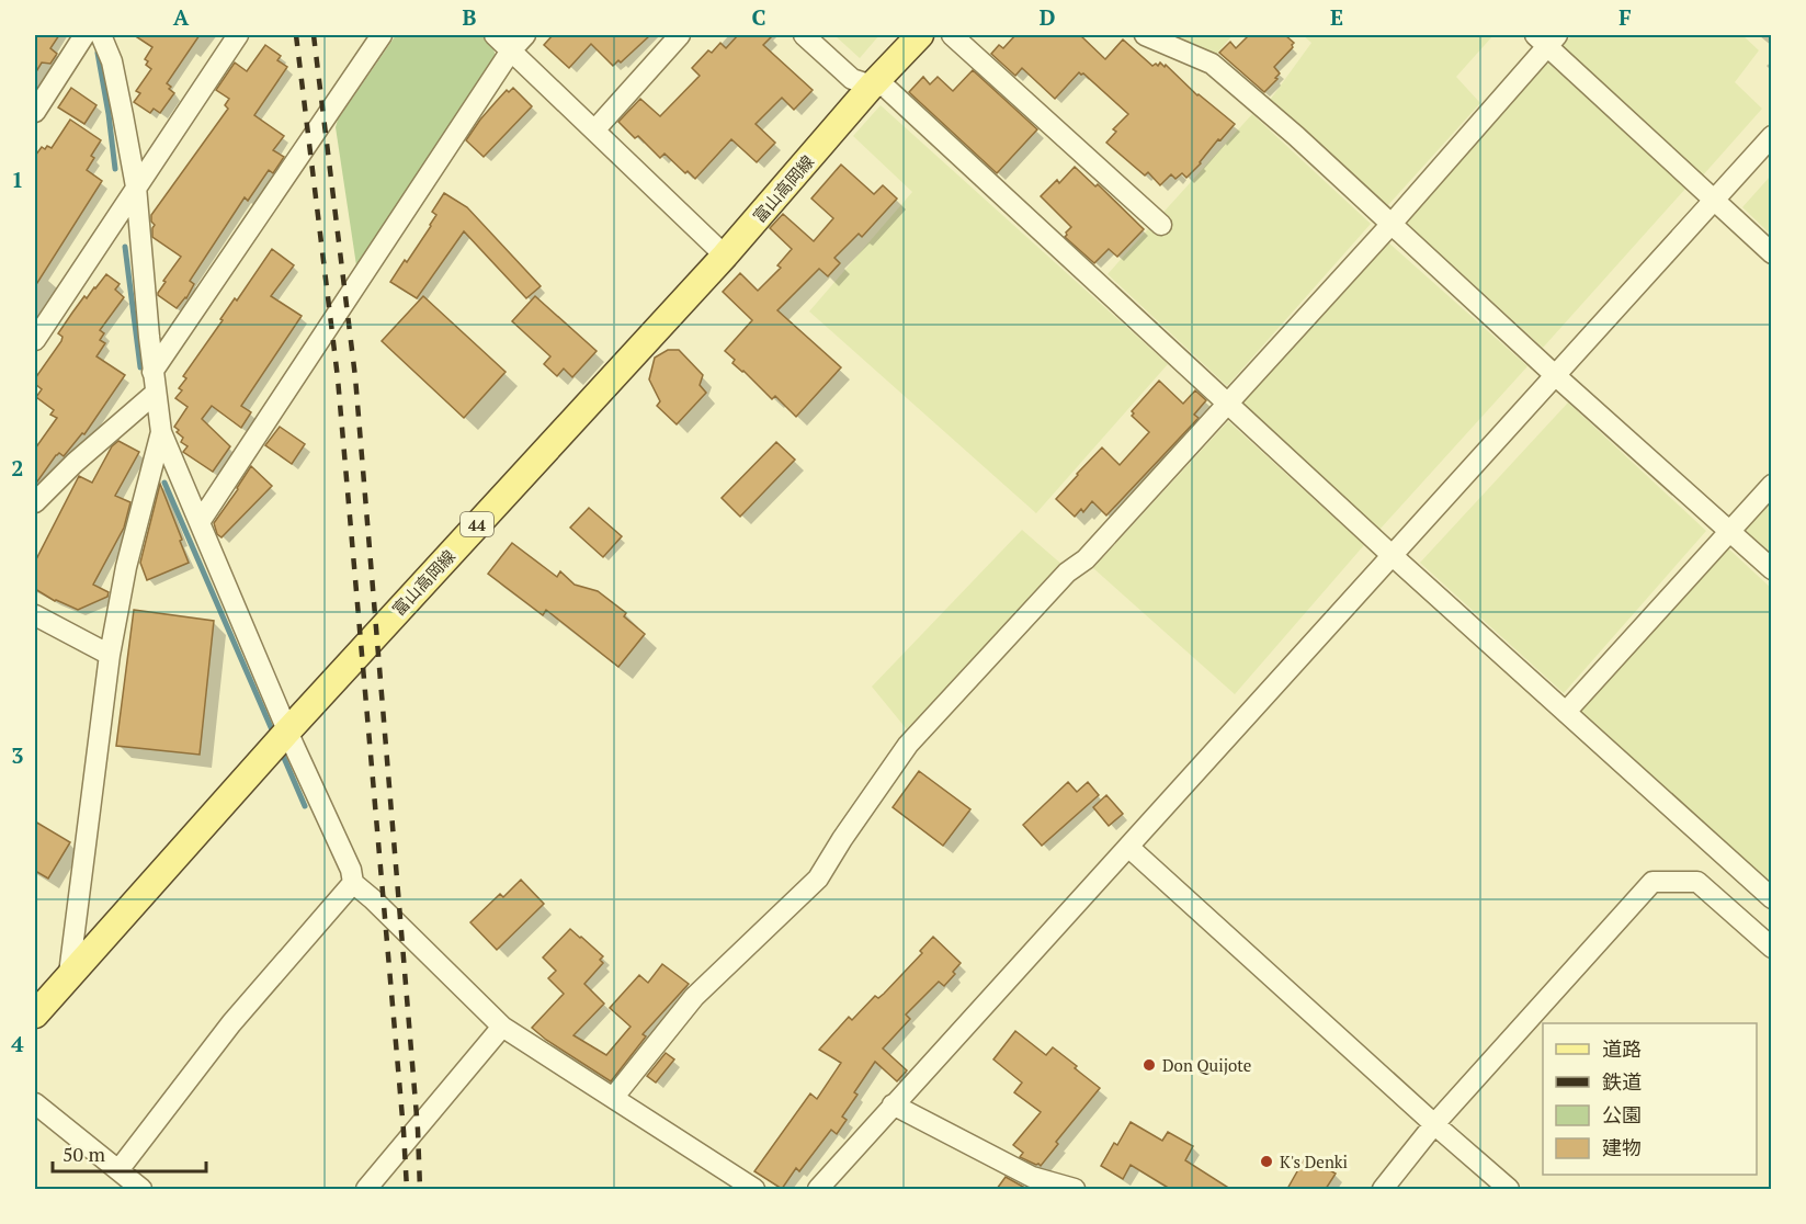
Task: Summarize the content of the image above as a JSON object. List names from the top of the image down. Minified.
{"streets":{"main road":["富山高岡線","44"]},"places":["Don Quijote","K's Denki"],"legend":["道路","鉄道","公園","建物"],"scale_bar":"50 m","grid":{"columns":["A","B","C","D","E","F"],"rows":["1","2","3","4"]}}
